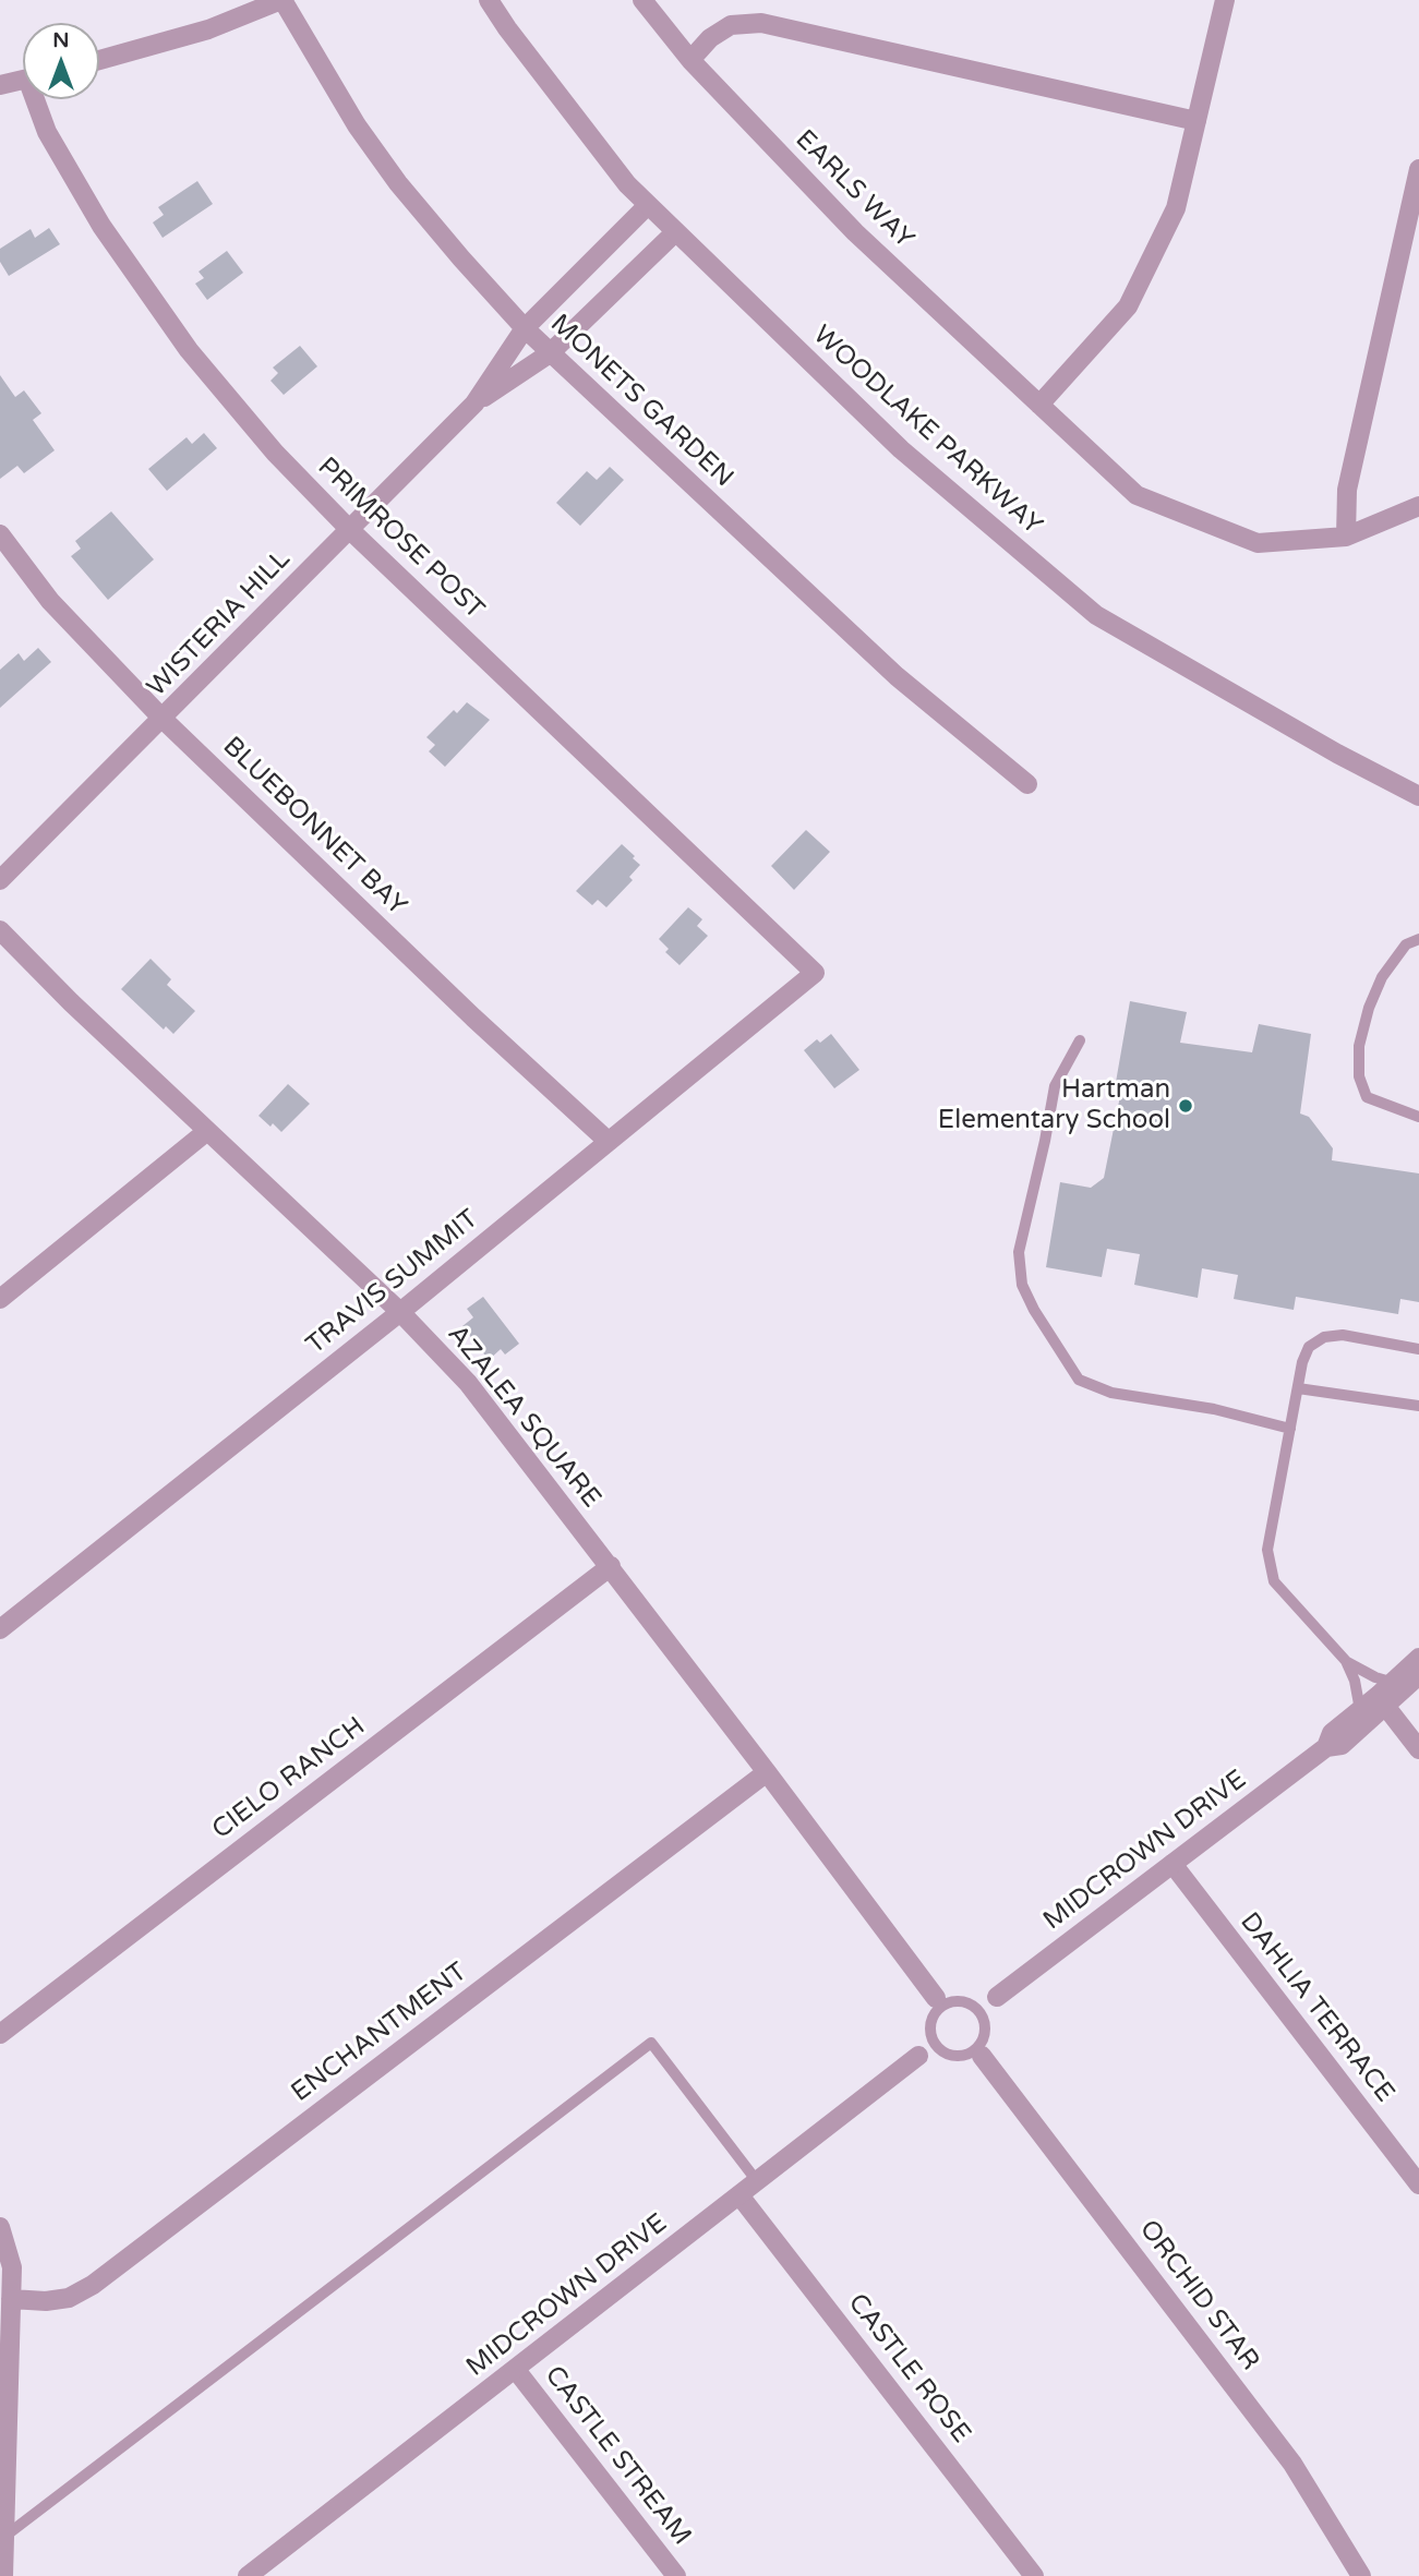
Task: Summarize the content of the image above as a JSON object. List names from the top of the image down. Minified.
{"streets":{"street":["EARLS WAY","MONETS GARDEN","WOODLAKE PARKWAY","PRIMROSE POST","WISTERIA HILL","BLUEBONNET BAY","TRAVIS SUMMIT","AZALEA SQUARE","CIELO RANCH","MIDCROWN DRIVE","DAHLIA TERRACE","ENCHANTMENT","ORCHID STAR","CASTLE ROSE","CASTLE STREAM"]},"crossings":[["MONETS GARDEN","WISTERIA HILL"],["WOODLAKE PARKWAY","WISTERIA HILL"],["PRIMROSE POST","WISTERIA HILL"],["PRIMROSE POST","TRAVIS SUMMIT"],["WISTERIA HILL","BLUEBONNET BAY"],["BLUEBONNET BAY","TRAVIS SUMMIT"],["TRAVIS SUMMIT","AZALEA SQUARE"],["AZALEA SQUARE","CIELO RANCH"],["AZALEA SQUARE","ENCHANTMENT"],["AZALEA SQUARE","ORCHID STAR"],["MIDCROWN DRIVE","DAHLIA TERRACE"],["MIDCROWN DRIVE","CASTLE ROSE"],["MIDCROWN DRIVE","CASTLE STREAM"]],"places":["Hartman Elementary School"],"north":"top"}
